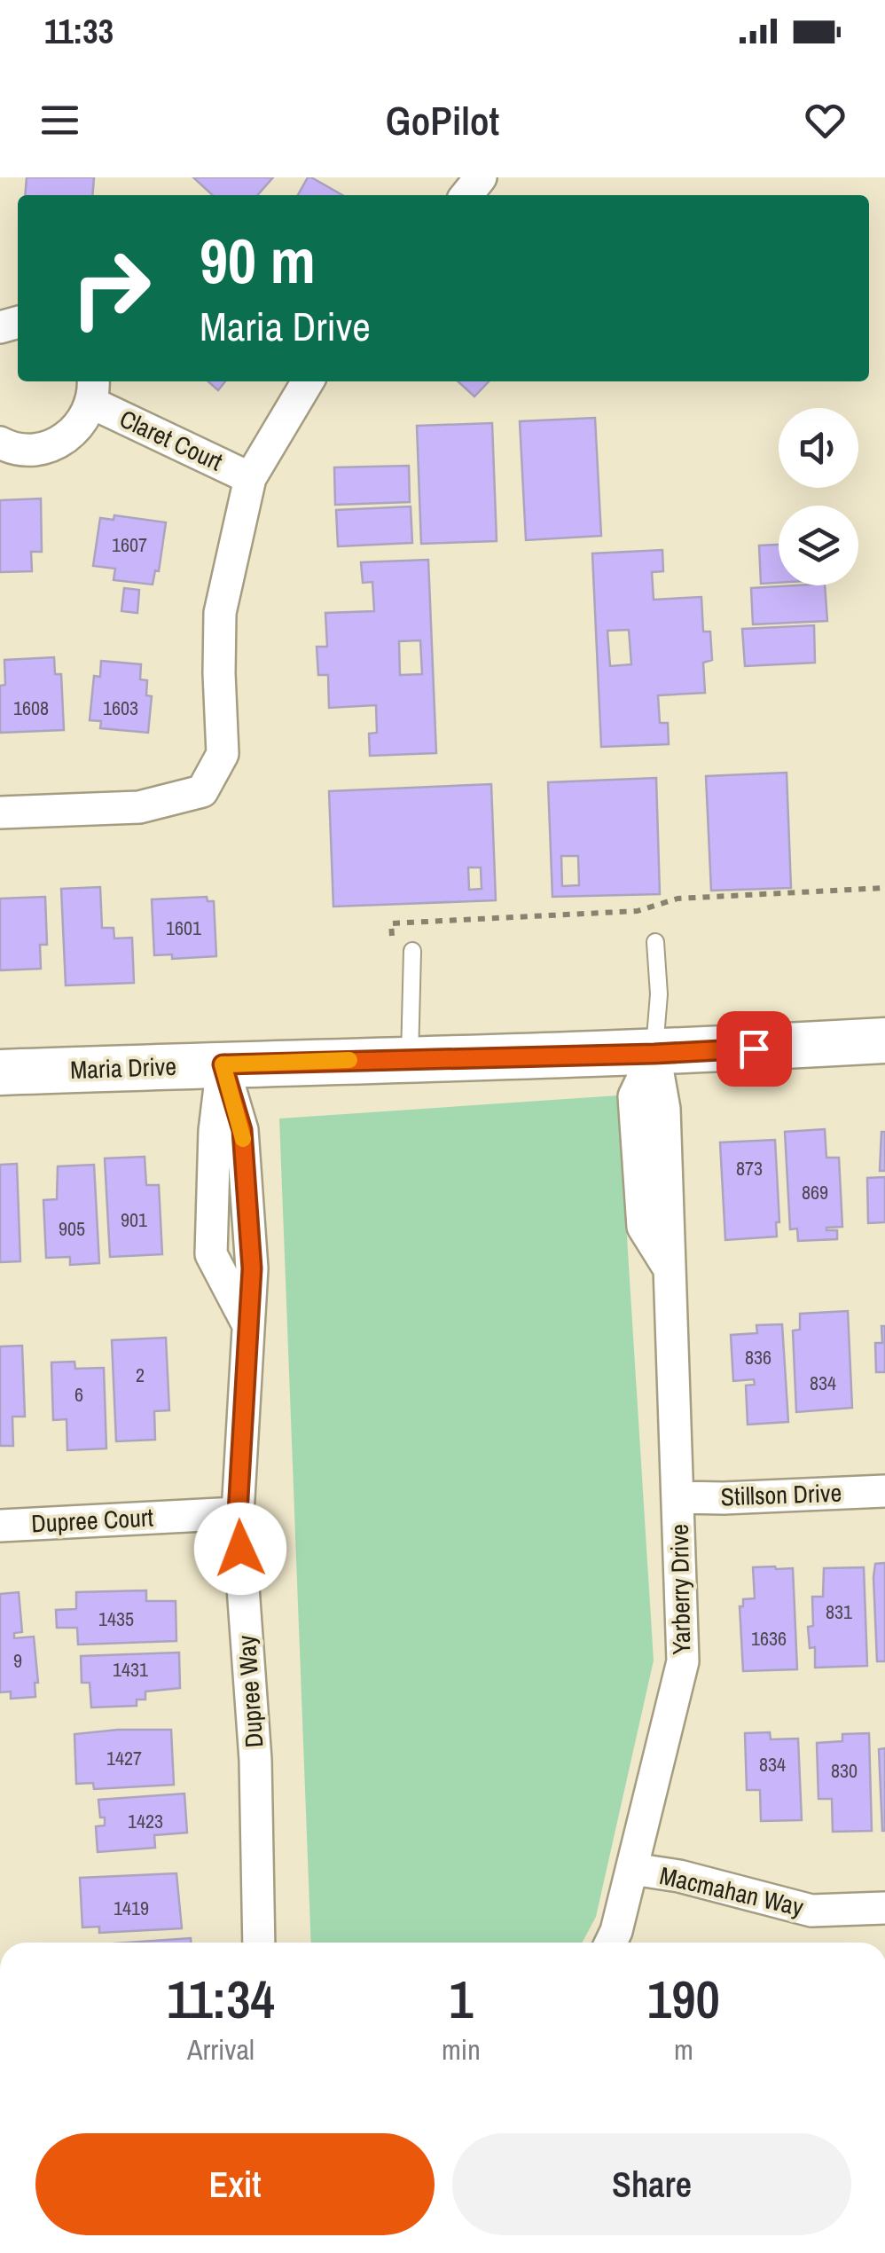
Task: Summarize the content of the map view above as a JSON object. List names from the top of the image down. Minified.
{"streets":{"street":["Claret Court","Maria Drive","Stillson Drive","Dupree Court","Yarberry Drive","Dupree Way","Macmahan Way"]},"crossings":[["Maria Drive","Yarberry Drive"],["Maria Drive","Dupree Way"],["Stillson Drive","Yarberry Drive"],["Dupree Court","Dupree Way"],["Yarberry Drive","Macmahan Way"]],"house_numbers":["1607","1608","1603","1601","873","869","901","905","836","2","834","6","831","1435","1636","9","1431","1427","834","830","1423","1419"],"page":{"status":"11:33","header":"GoPilot","turn":["90 m","Maria Drive"],"eta":["11:34","Arrival","1","min","190","m"],"buttons":["Exit","Share"]}}
